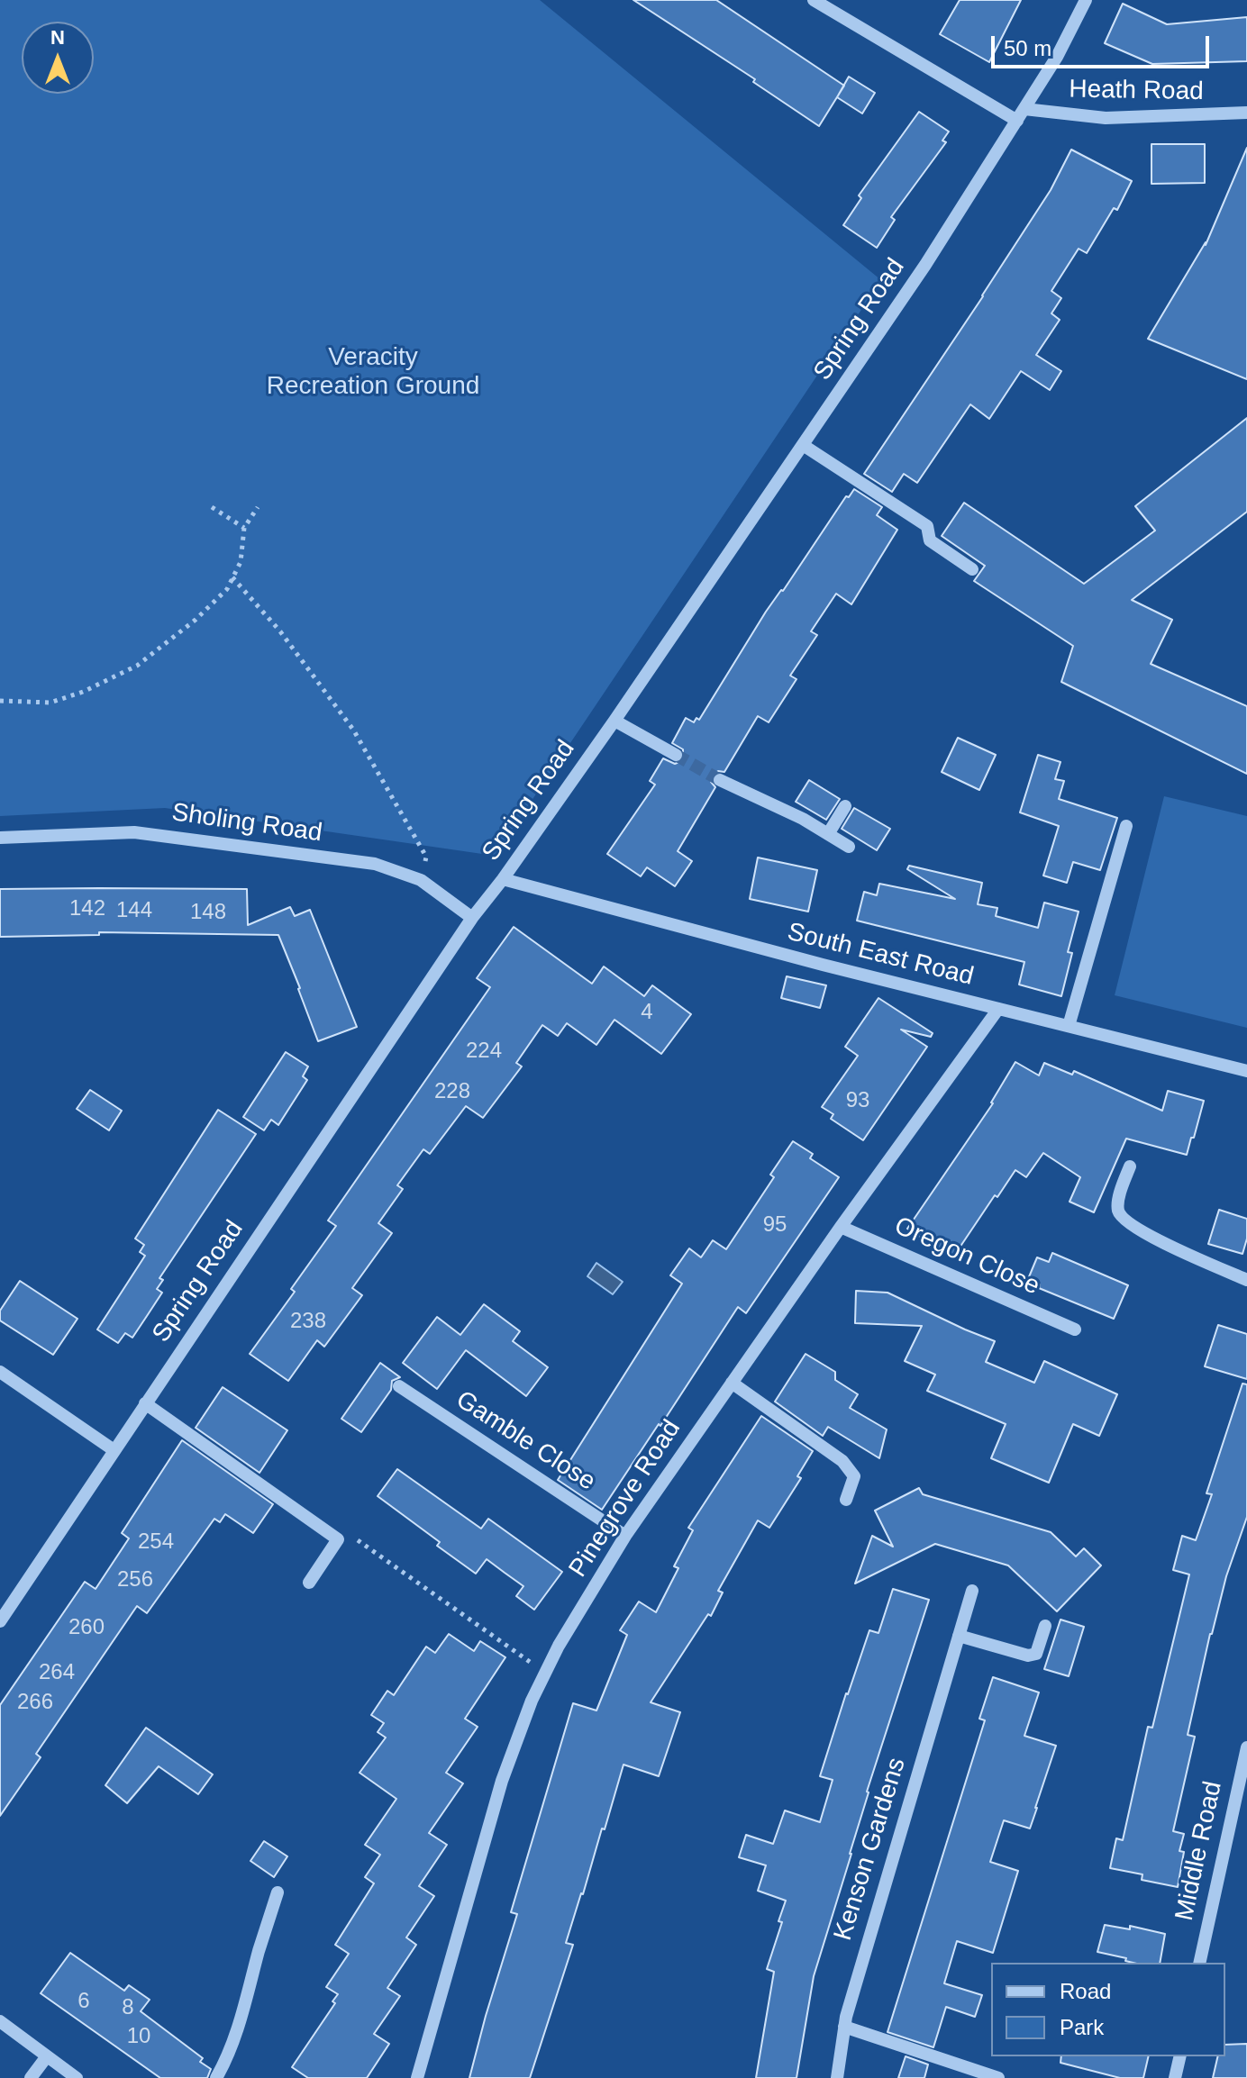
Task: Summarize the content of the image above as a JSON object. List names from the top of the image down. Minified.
{"streets":{"street":["Heath Road","Spring Road","Sholing Road","South East Road","Oregon Close","Gamble Close","Pinegrove Road","Kenson Gardens","Middle Road"]},"crossings":[["Heath Road","Spring Road"],["Spring Road","Sholing Road"],["Spring Road","South East Road"],["South East Road","Pinegrove Road"],["Oregon Close","Pinegrove Road"],["Gamble Close","Pinegrove Road"]],"parks":["Veracity Recreation Ground"],"house_numbers":["142","144","148","4","224","228","93","95","238","254","256","260","264","266","6","8","10"],"legend":["Road","Park"],"scale_bar":"50 m","north":"top"}
